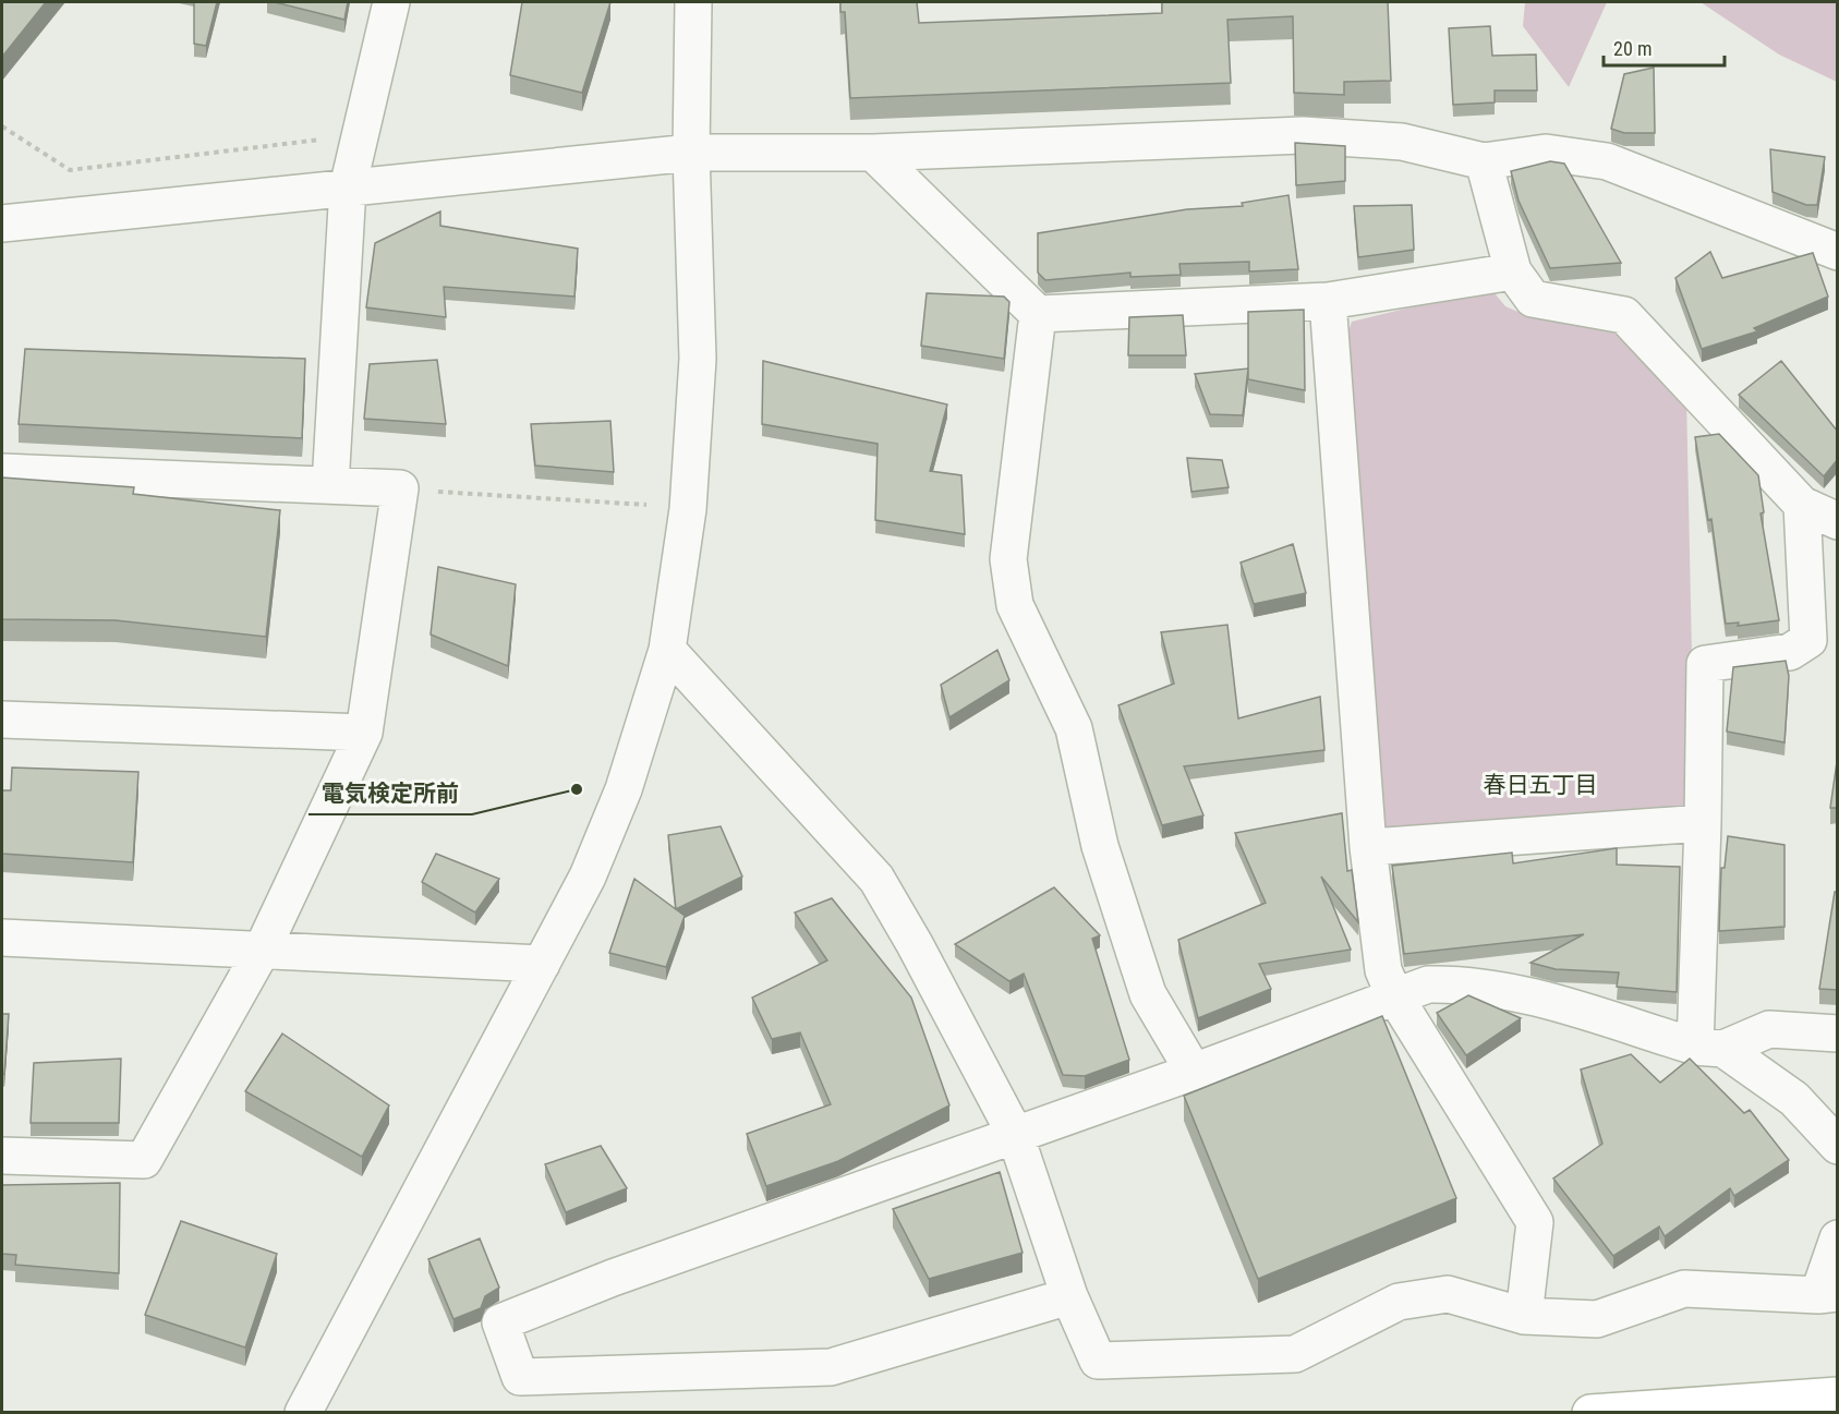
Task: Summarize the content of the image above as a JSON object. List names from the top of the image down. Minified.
{"districts":["春日五丁目"],"places":["電気検定所前"],"scale_bar":"20 m"}
